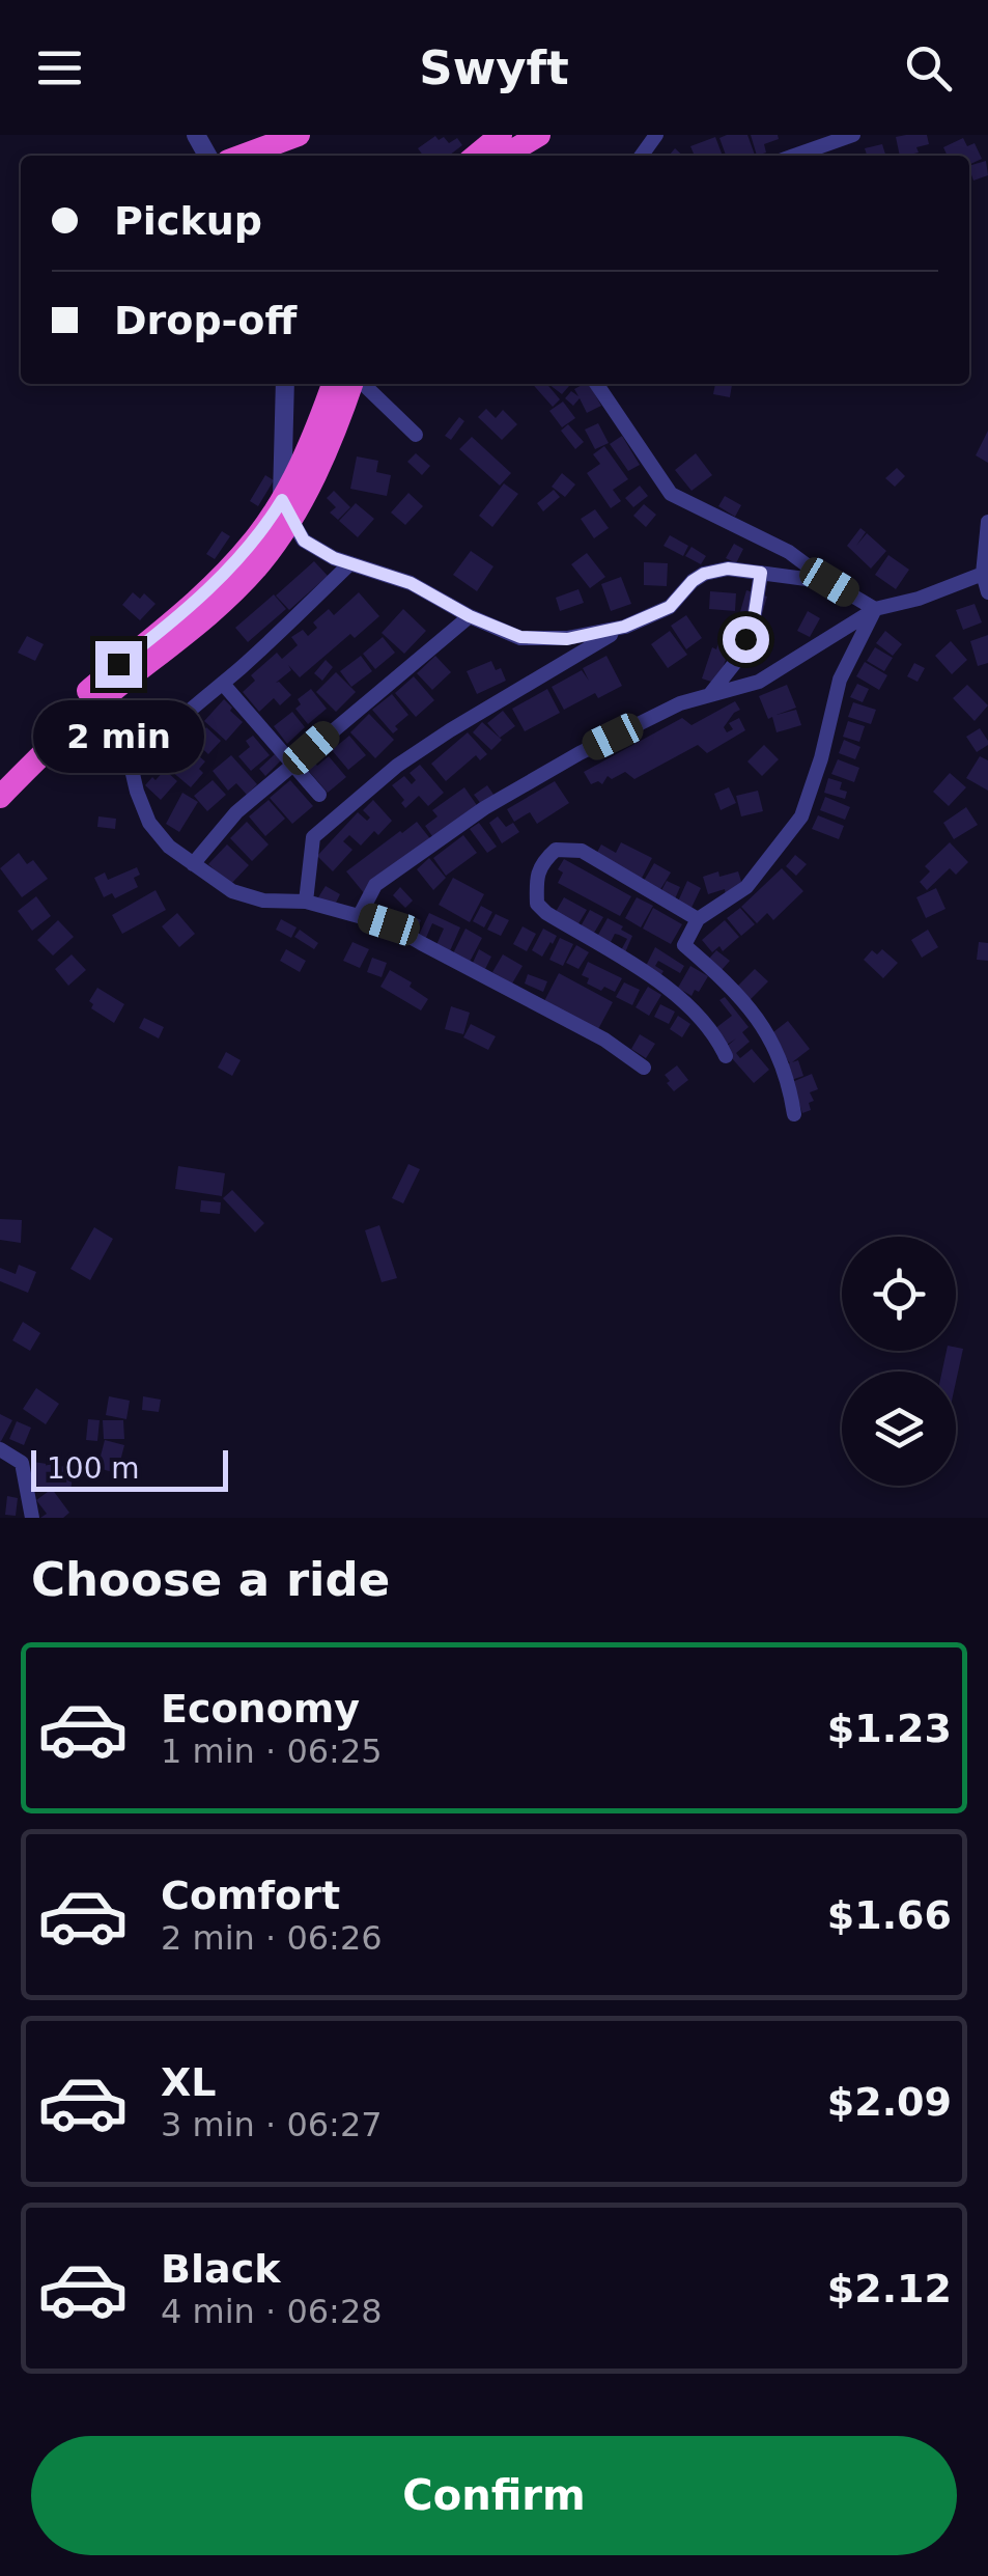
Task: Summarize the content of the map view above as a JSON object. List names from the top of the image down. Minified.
{"scale_bar":"100 m","page":{"header":"Swyft","banner":["Pickup","Drop-off"],"bubble":"2 min","scale":"100 m","heading":"Choose a ride","list":[{"name":"Economy","note":"1 min · 06:25","value":"$1.23"},{"name":"Comfort","note":"2 min · 06:26","value":"$1.66"},{"name":"XL","note":"3 min · 06:27","value":"$2.09"},{"name":"Black","note":"4 min · 06:28","value":"$2.12"}],"buttons":"Confirm"}}
